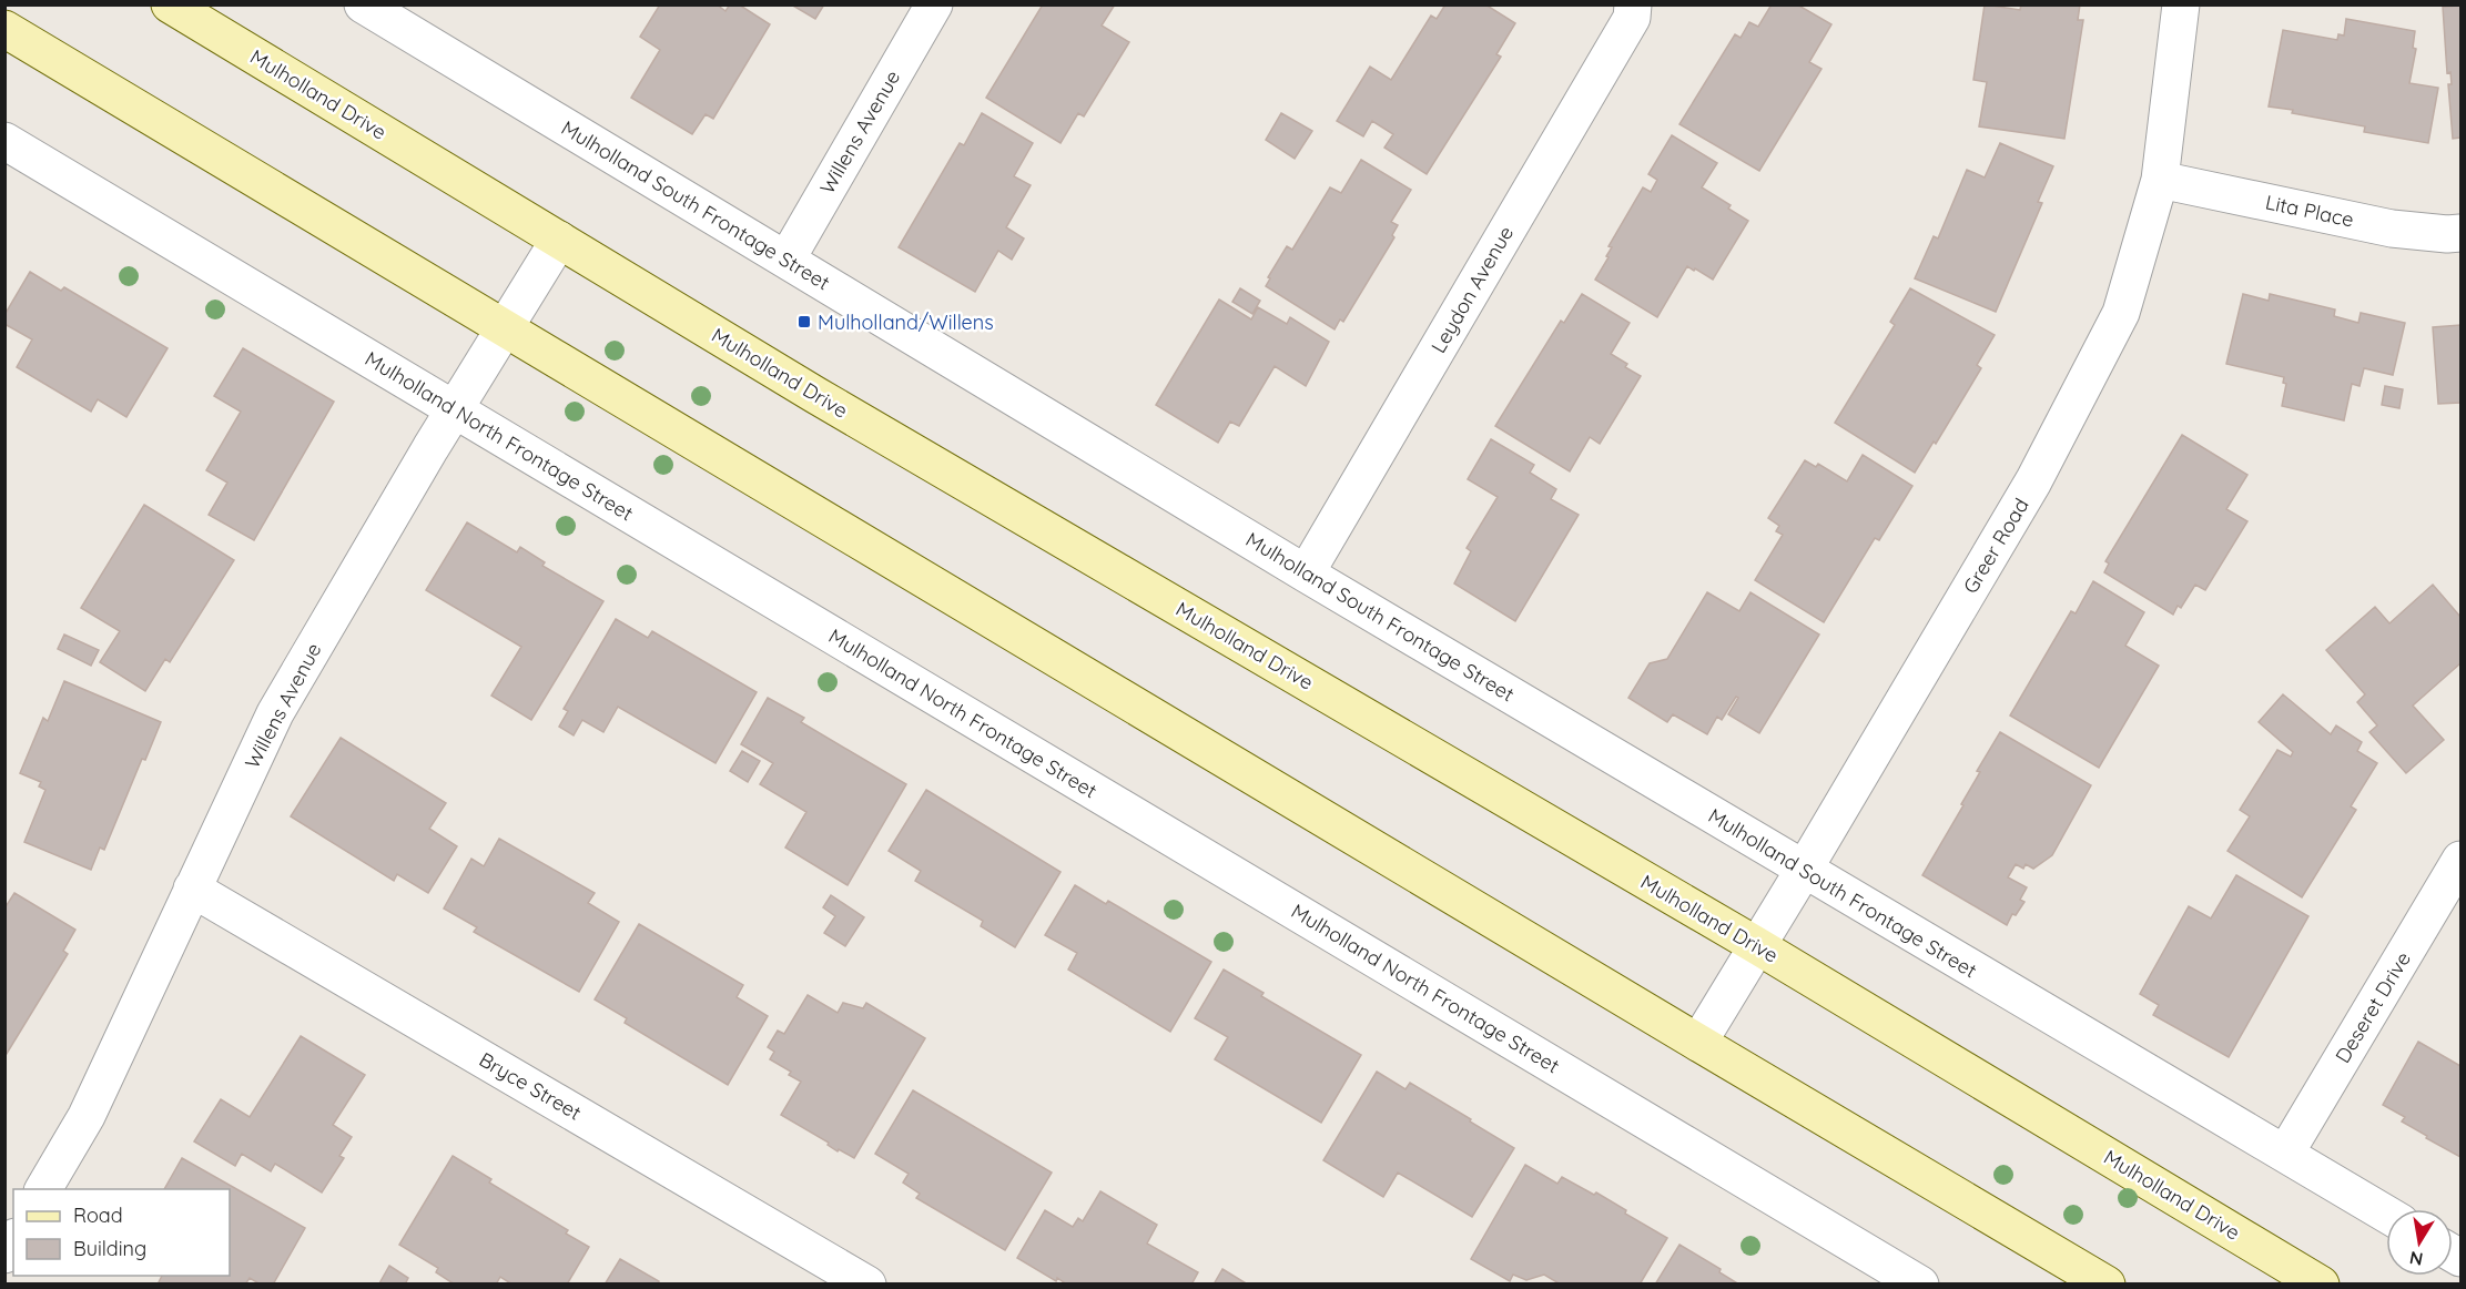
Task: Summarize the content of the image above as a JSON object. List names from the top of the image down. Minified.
{"streets":{"main road":["Mulholland Drive"],"street":["Willens Avenue","Mulholland South Frontage Street","Lita Place","Leydon Avenue","Mulholland North Frontage Street","Greer Road","Deseret Drive","Bryce Street"]},"crossings":[["Mulholland Drive","Willens Avenue"],["Mulholland Drive","Greer Road"],["Willens Avenue","Mulholland South Frontage Street"],["Willens Avenue","Mulholland North Frontage Street"],["Willens Avenue","Bryce Street"],["Mulholland South Frontage Street","Leydon Avenue"],["Mulholland South Frontage Street","Greer Road"],["Mulholland South Frontage Street","Deseret Drive"],["Lita Place","Greer Road"]],"places":{"transit":["Mulholland/Willens"]},"legend":["Road","Building"],"north":"bottom"}
